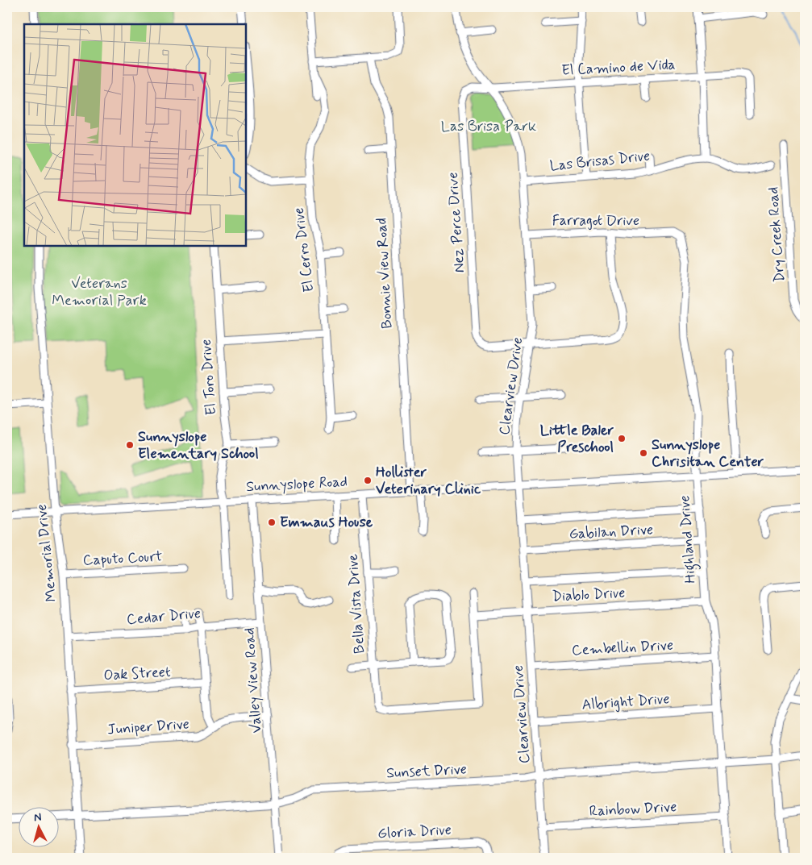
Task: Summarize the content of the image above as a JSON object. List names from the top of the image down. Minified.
{"streets":{"street":["El Camino de Vida","Las Brisas Drive","Farragot Drive","Nez Perce Drive","Dry Creek Road","El Cerro Drive","Bonnie View Road","El Toro Drive","Clearview Drive","Sunnyslope Road","Gabilan Drive","Highland Drive","Memorial Drive","Caputo Court","Diablo Drive","Bella Vista Drive","Cedar Drive","Cembellin Drive","Oak Street","Valley View Road","Albright Drive","Juniper Drive","Sunset Drive","Rainbow Drive","Gloria Drive"]},"crossings":[["El Camino de Vida","Nez Perce Drive"],["El Camino de Vida","Clearview Drive"],["Las Brisas Drive","Clearview Drive"],["Farragot Drive","Clearview Drive"],["Farragot Drive","Highland Drive"],["Nez Perce Drive","Clearview Drive"],["Bonnie View Road","Sunnyslope Road"],["Clearview Drive","Sunnyslope Road"],["Clearview Drive","Gabilan Drive"],["Clearview Drive","Diablo Drive"],["Clearview Drive","Cembellin Drive"],["Clearview Drive","Albright Drive"],["Clearview Drive","Sunset Drive"],["Clearview Drive","Rainbow Drive"],["Sunnyslope Road","Highland Drive"],["Sunnyslope Road","Memorial Drive"],["Sunnyslope Road","Bella Vista Drive"],["Sunnyslope Road","Valley View Road"],["Gabilan Drive","Highland Drive"],["Highland Drive","Diablo Drive"],["Highland Drive","Cembellin Drive"],["Highland Drive","Albright Drive"],["Highland Drive","Sunset Drive"],["Highland Drive","Rainbow Drive"],["Memorial Drive","Caputo Court"],["Memorial Drive","Cedar Drive"],["Memorial Drive","Oak Street"],["Memorial Drive","Juniper Drive"],["Memorial Drive","Sunset Drive"],["Diablo Drive","Bella Vista Drive"],["Cedar Drive","Valley View Road"],["Valley View Road","Juniper Drive"],["Valley View Road","Sunset Drive"]],"parks":["Las Brisa Park","Veterans Memorial Park"],"places":["Little Baler Preschool","Sunnyslope Elementary School","Sunnyslope Chrisitan Center","Hollister Veterinary Clinic","Emmaus House"],"north":"top"}
